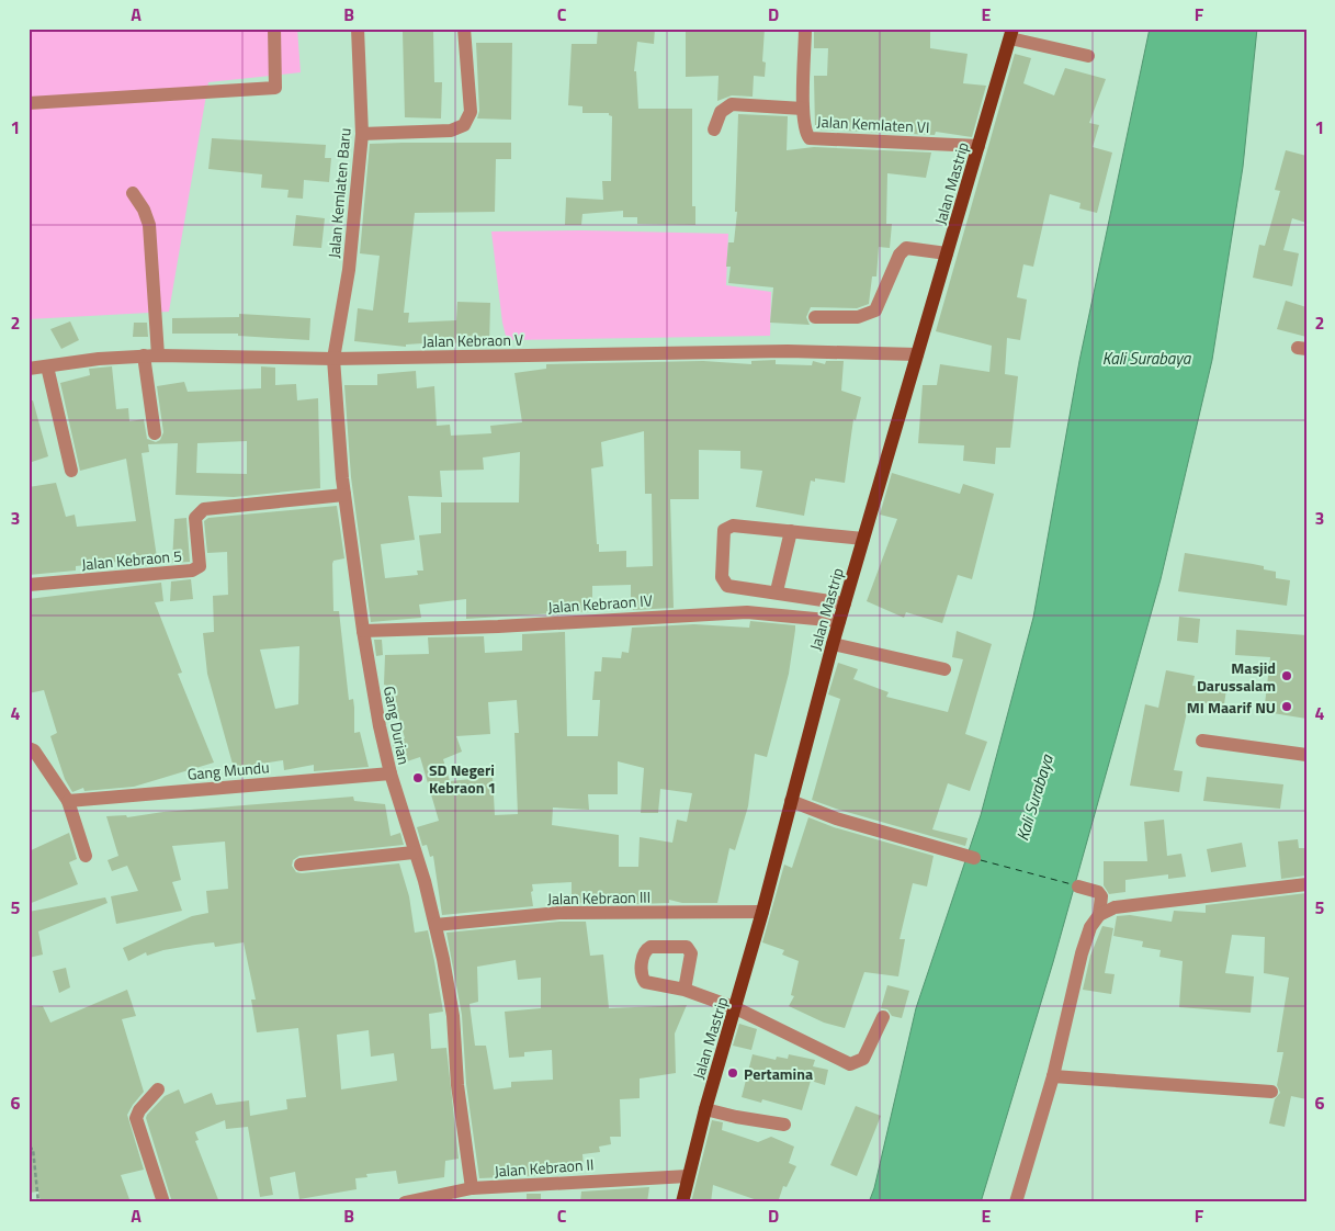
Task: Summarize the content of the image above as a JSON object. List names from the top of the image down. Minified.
{"streets":{"main road":["Jalan Mastrip"],"street":["Jalan Kemlaten VI","Jalan Kemlaten Baru","Jalan Kebraon V","Jalan Kebraon 5","Jalan Kebraon IV","Gang Durian","Gang Mundu","Jalan Kebraon III","Jalan Kebraon II"]},"crossings":[["Jalan Kemlaten VI","Jalan Mastrip"],["Jalan Mastrip","Jalan Kebraon V"],["Jalan Mastrip","Jalan Kebraon IV"],["Jalan Mastrip","Jalan Kebraon III"],["Jalan Mastrip","Jalan Kebraon II"],["Jalan Kemlaten Baru","Jalan Kebraon V"],["Jalan Kemlaten Baru","Gang Durian"],["Jalan Kebraon V","Gang Durian"],["Jalan Kebraon 5","Gang Durian"],["Jalan Kebraon IV","Gang Durian"],["Gang Durian","Gang Mundu"],["Gang Durian","Jalan Kebraon III"],["Gang Durian","Jalan Kebraon II"]],"water":["Kali Surabaya"],"places":["Masjid Darussalam","MI Maarif NU","SD Negeri Kebraon 1","Pertamina"],"grid":{"columns":["A","B","C","D","E","F"],"rows":["1","2","3","4","5","6"]}}
